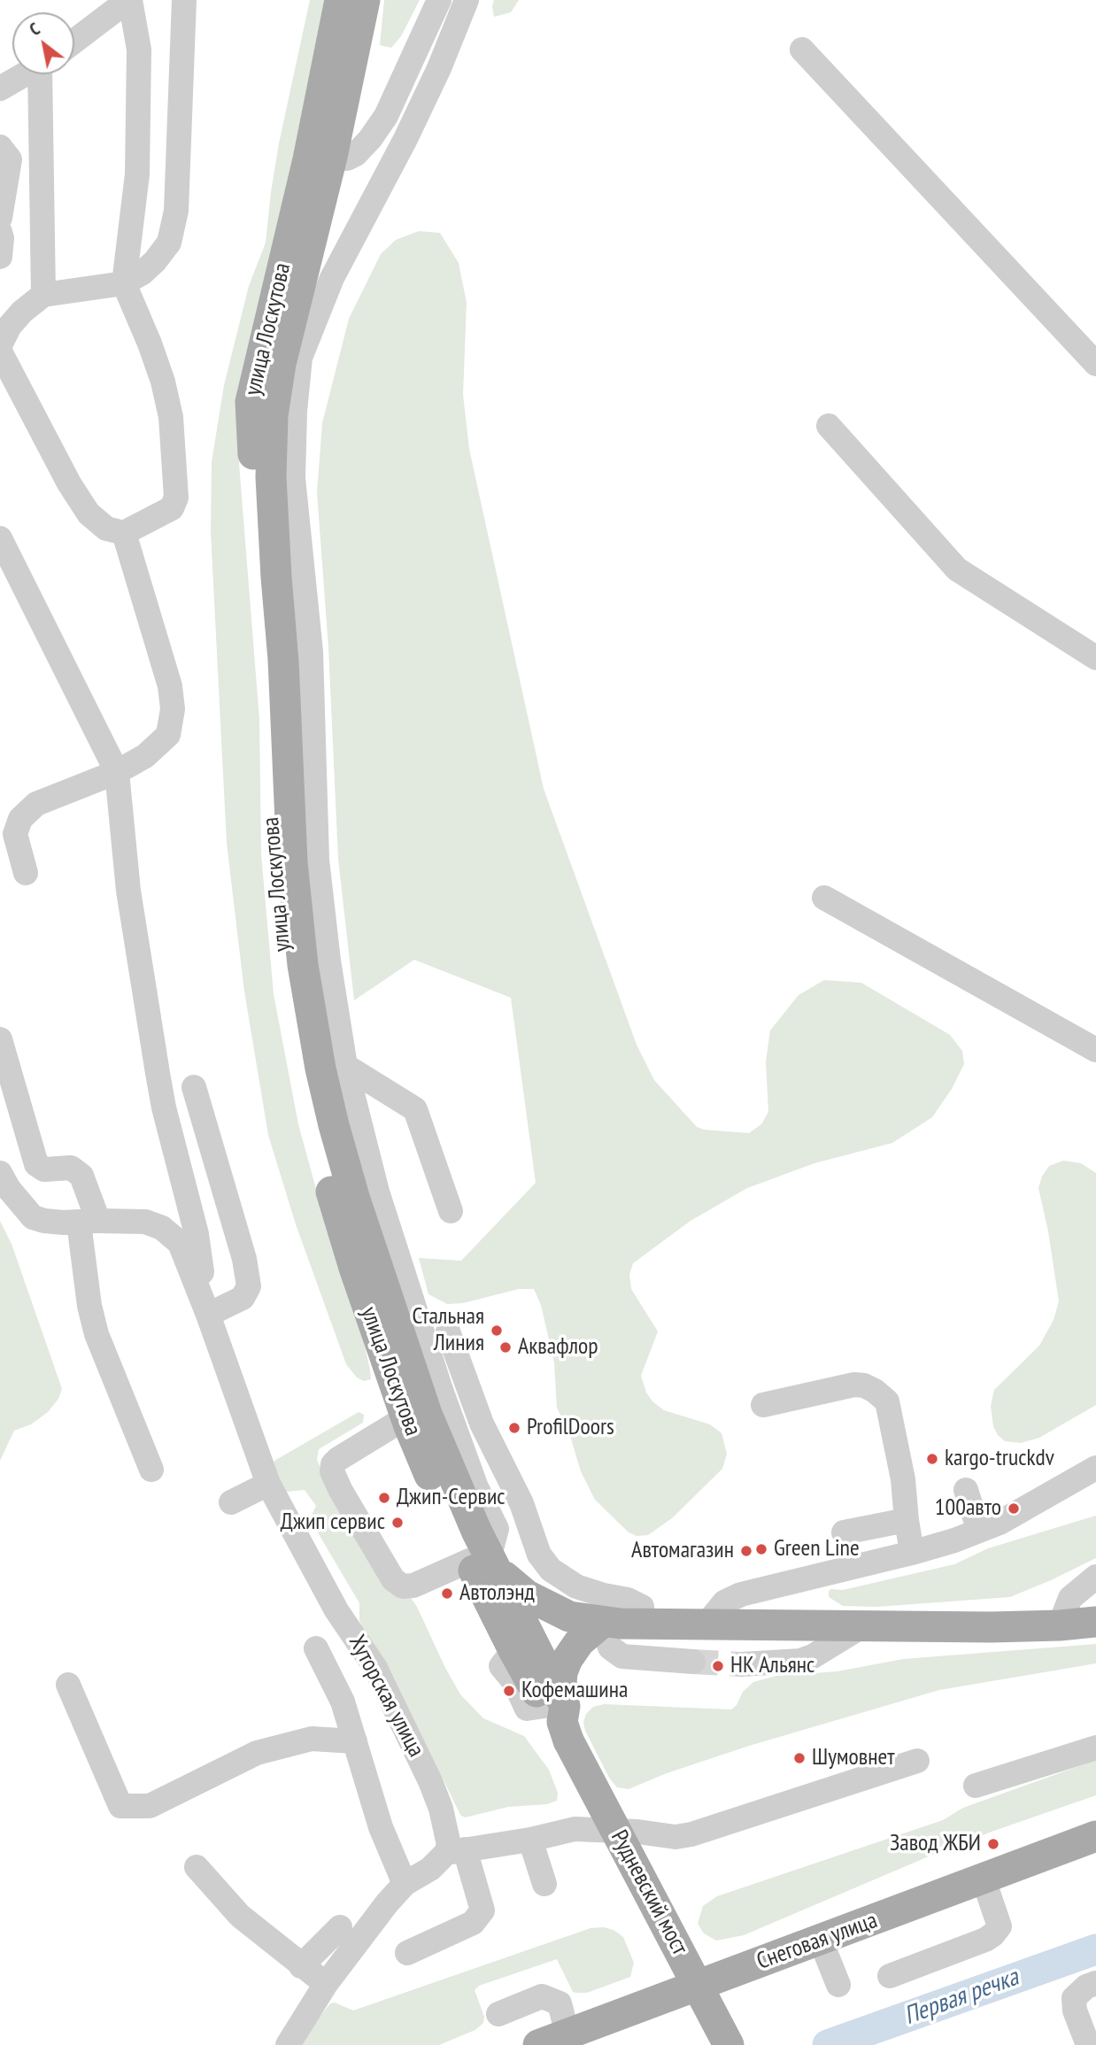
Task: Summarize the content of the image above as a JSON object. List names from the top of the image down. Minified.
{"streets":{"main road":["улица Лоскутова","Рудневский мост","Снеговая улица"],"street":["Хуторская улица"]},"crossings":[["улица Лоскутова","Рудневский мост"]],"water":["Первая речка"],"places":["Стальная Линия","Аквафлор","ProfilDoors","kargo-truckdv","Джип-Сервис","100авто","Джип сервис","Green Line","Автомагазин","Автолэнд","НК Альянс","Кофемашина","Шумовнет","Завод ЖБИ"],"north":"top left"}
